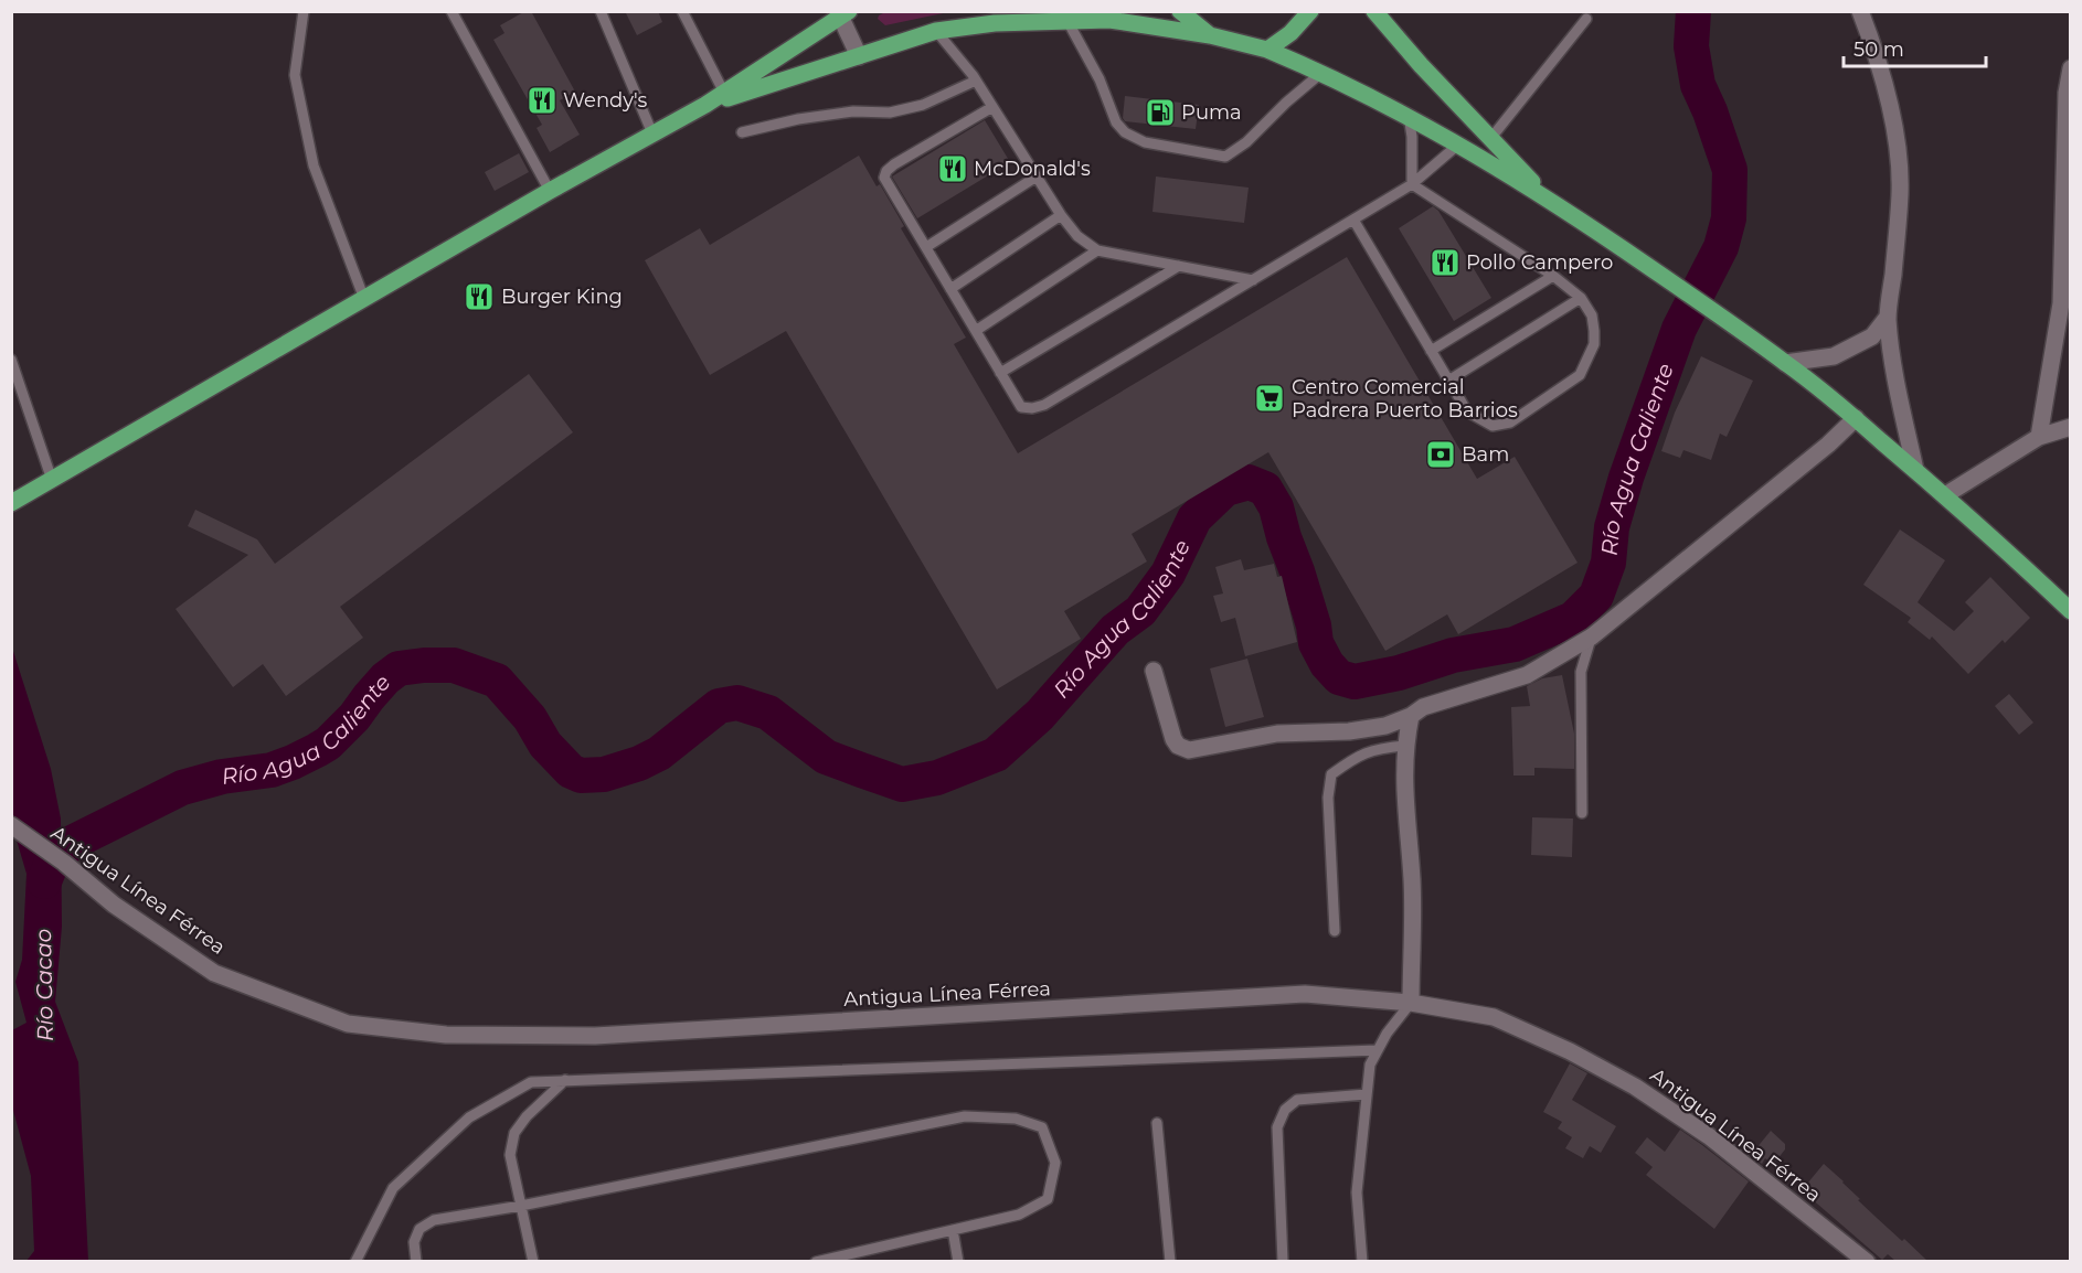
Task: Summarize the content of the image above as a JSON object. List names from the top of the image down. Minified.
{"streets":{"street":["Antigua Línea Férrea"]},"water":["Río Agua Caliente","Río Cacao"],"places":{"restaurant":["Wendy's","McDonald's","Pollo Campero","Burger King"],"fuel station":["Puma"],"supermarket":["Centro Comercial Padrera Puerto Barrios"],"bank":["Bam"]},"scale_bar":"50 m"}
